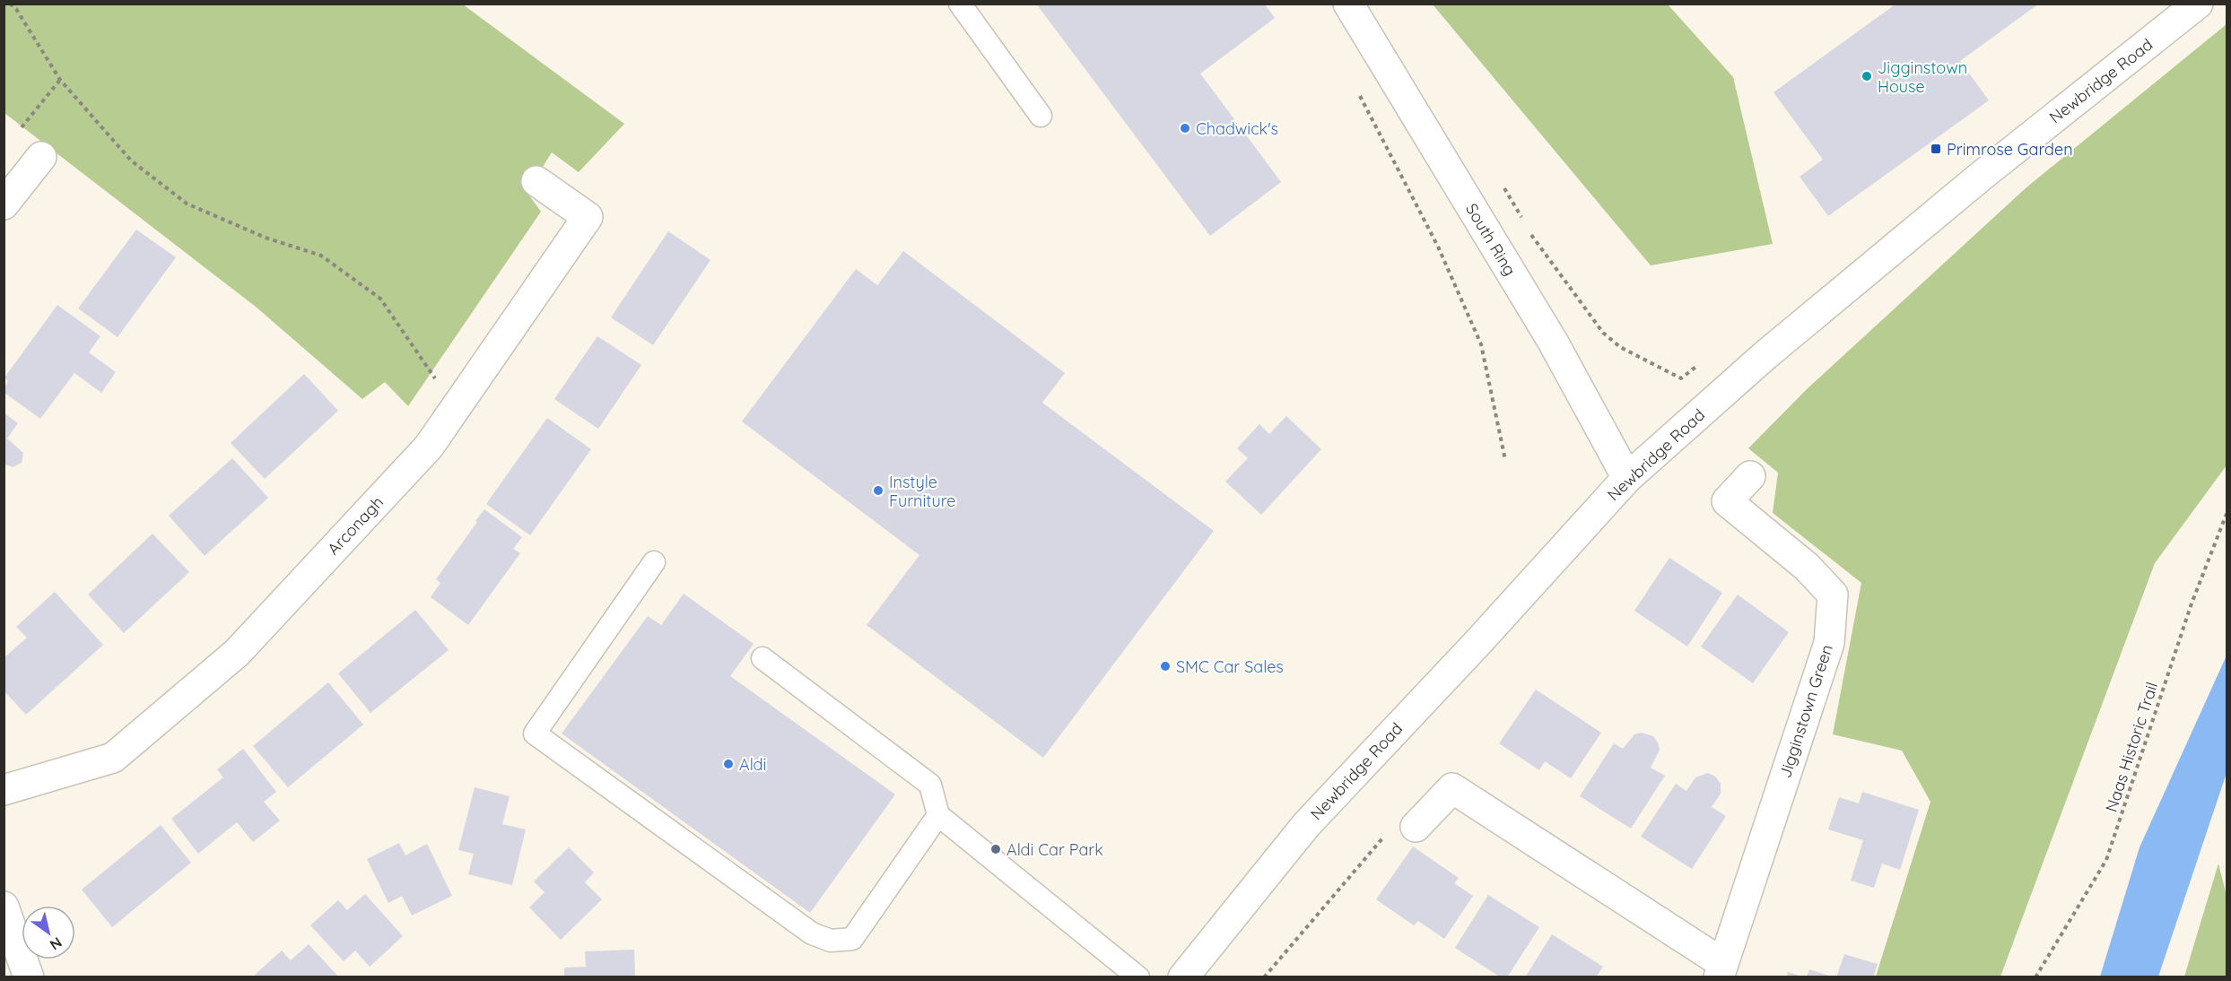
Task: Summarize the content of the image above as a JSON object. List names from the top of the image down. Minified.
{"streets":{"street":["Newbridge Road","South Ring","Arconagh","Jigginstown Green"],"path":["Naas Historic Trail"]},"crossings":[["Newbridge Road","South Ring"]],"places":{"other":["Jigginstown House","Chadwick's","Instyle Furniture","SMC Car Sales","Aldi","Aldi Car Park"],"transit":["Primrose Garden"]},"north":"bottom right"}
